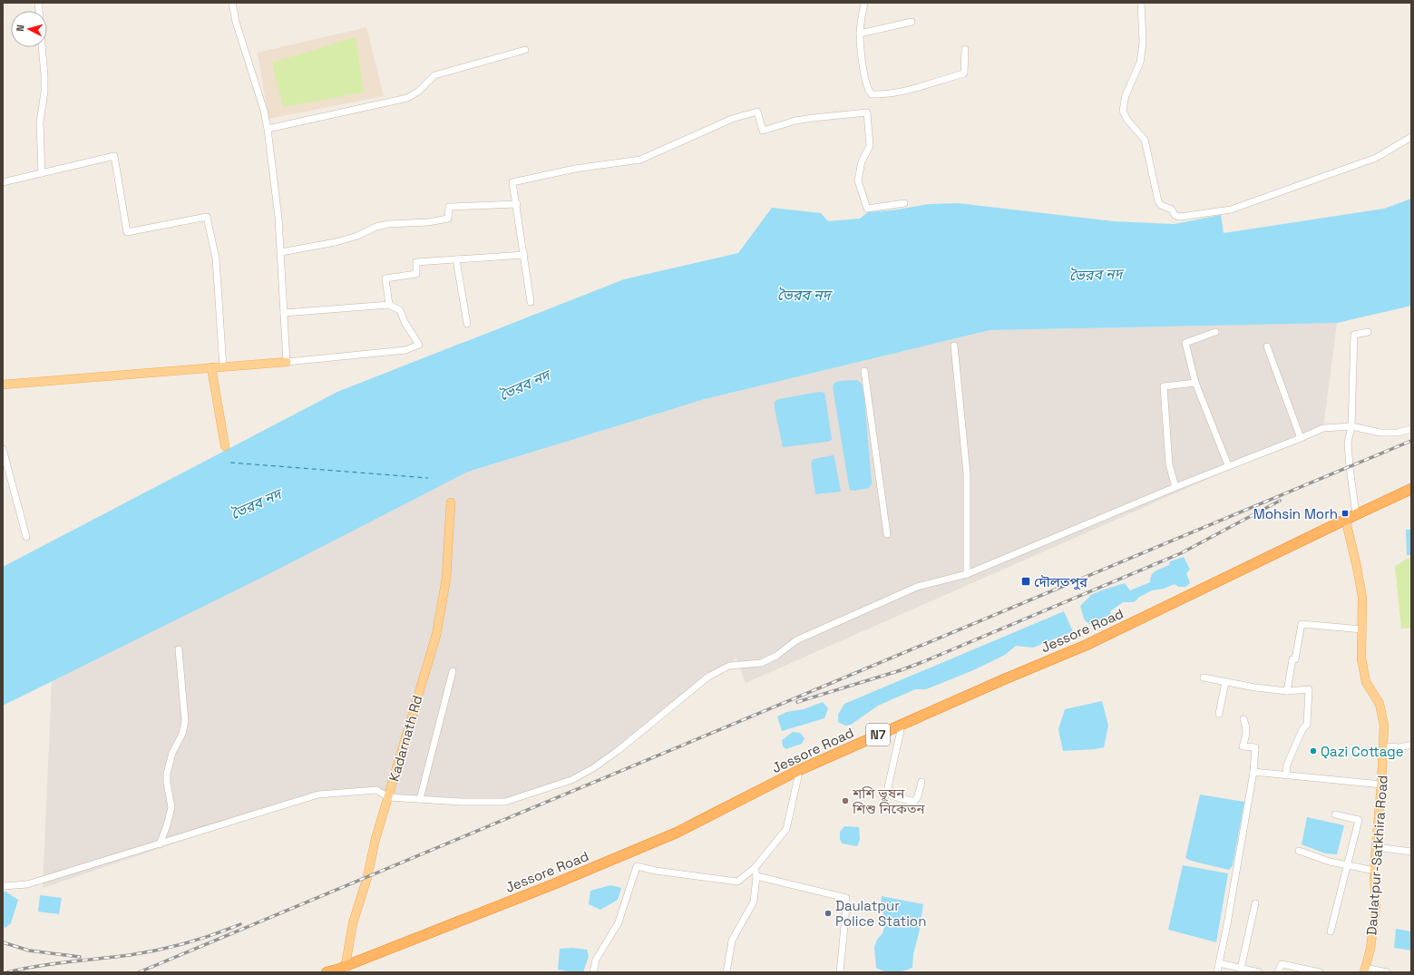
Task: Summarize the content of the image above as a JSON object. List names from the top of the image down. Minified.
{"streets":{"highway":["Jessore Road","N7"],"main road":["Kadarnath Rd","Daulatpur-Satkhira Road"]},"crossings":[["Jessore Road","Kadarnath Rd"],["Jessore Road","Daulatpur-Satkhira Road"]],"water":["ভৈরব নদ"],"places":{"transit":["Mohsin Morh","দৌলতপুর"],"other":["Qazi Cottage","শশি ভূষন শিশু নিকেতন","Daulatpur Police Station"]},"north":"left"}
